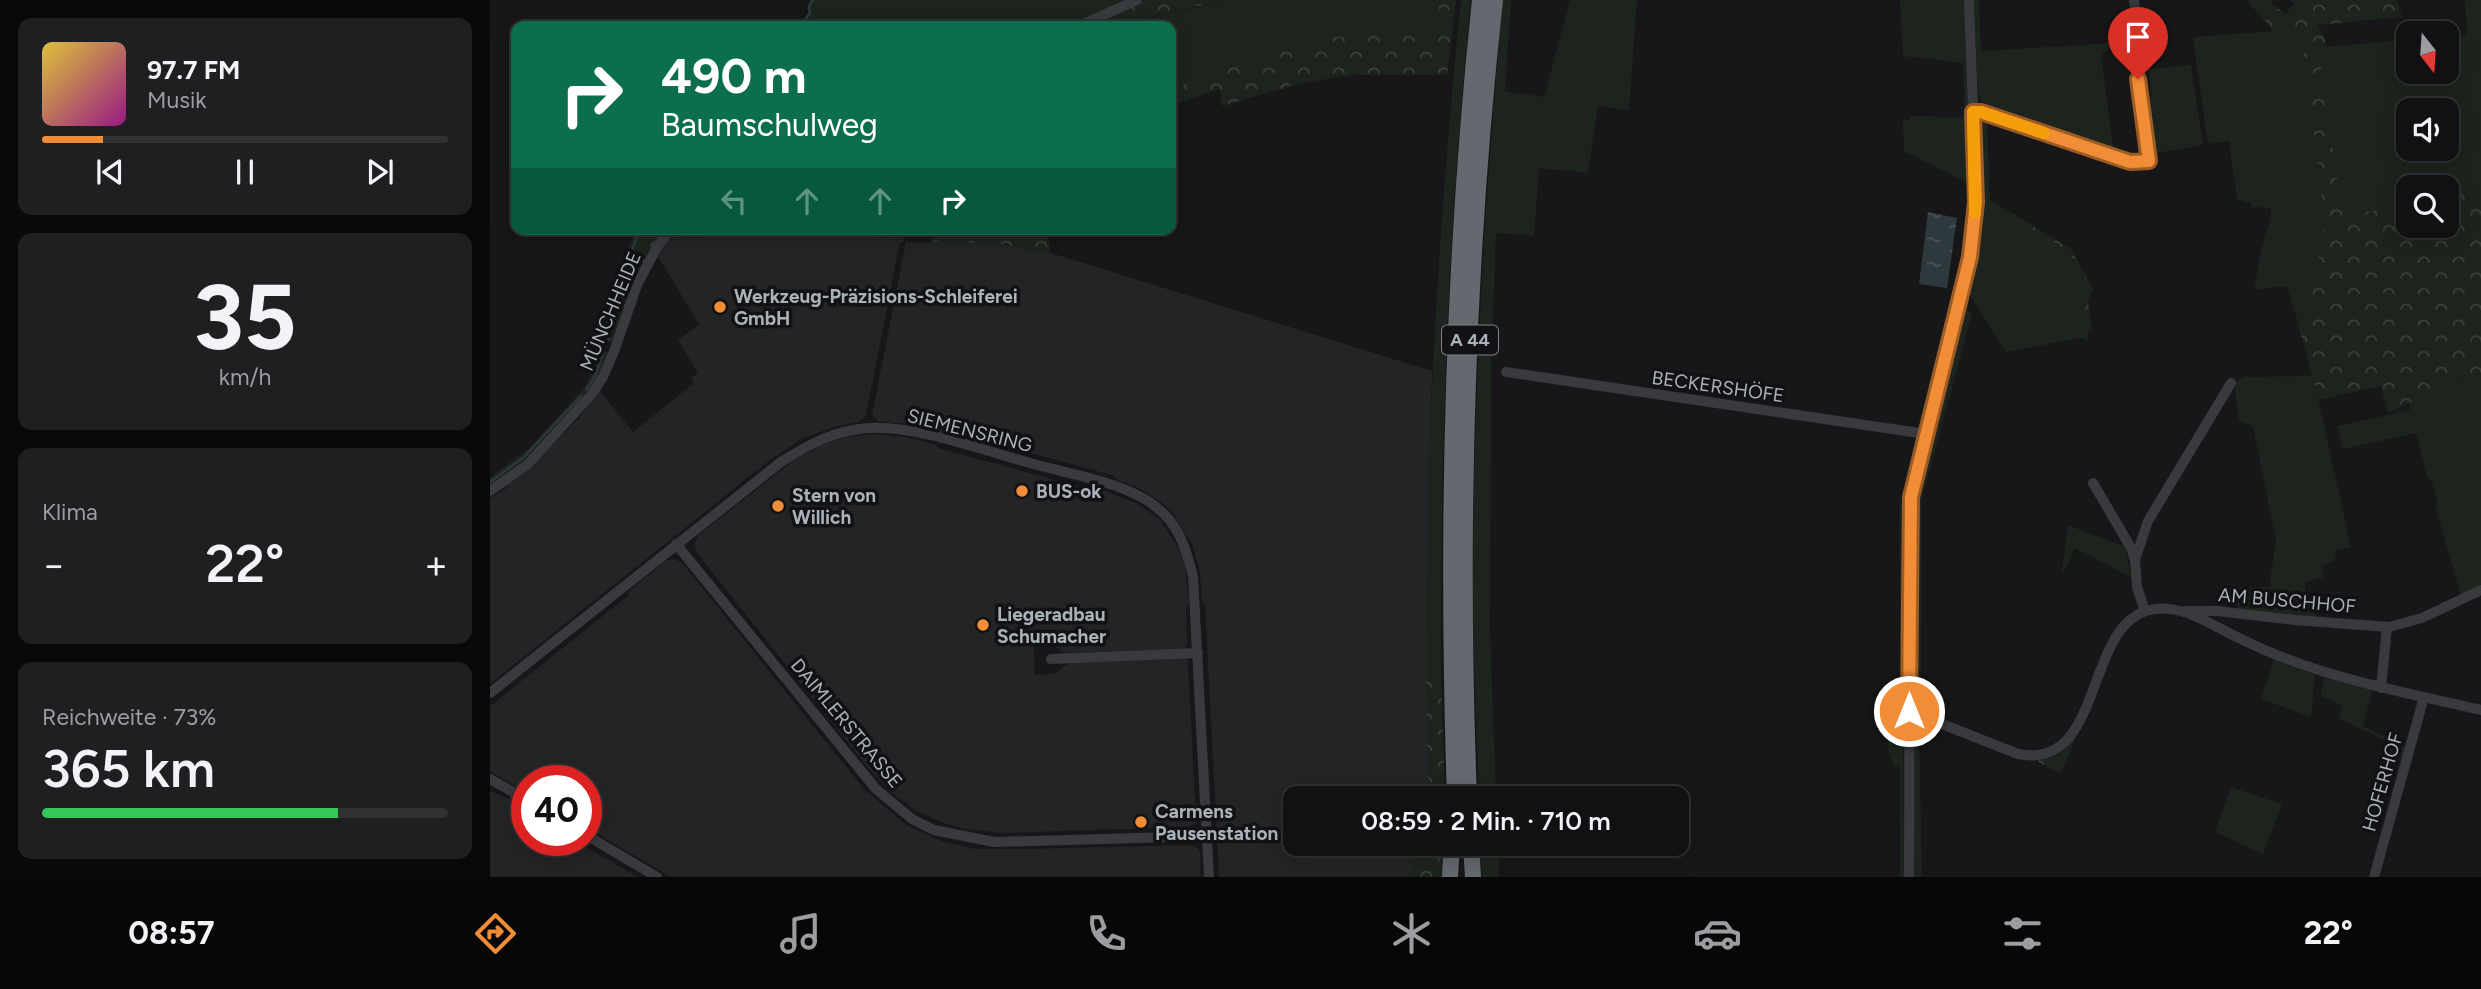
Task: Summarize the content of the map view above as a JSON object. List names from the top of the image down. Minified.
{"streets":{"highway":["A 44"],"street":["MÜNCHHEIDE","BECKERSHÖFE","SIEMENSRING","AM BUSCHHOF","DAIMLERSTRASSE","HOFERHOF"]},"crossings":[["SIEMENSRING","DAIMLERSTRASSE"]],"places":["Werkzeug-Präzisions-Schleiferei GmbH","BUS-ok","Stern von Willich","Liegeradbau Schumacher","Carmens Pausenstation"],"north":"bottom","page":{"turn":["490 m","Baumschulweg"],"song":["97.7 FM","Musik"],"tile":[["35","km/h"],"Klima",["Reichweite · 73%","365 km"]],"heat":["−","22°","+"],"limit":"40","trip":"08:59 · 2 Min. · 710 m","tabs":["08:57","22°"]}}
